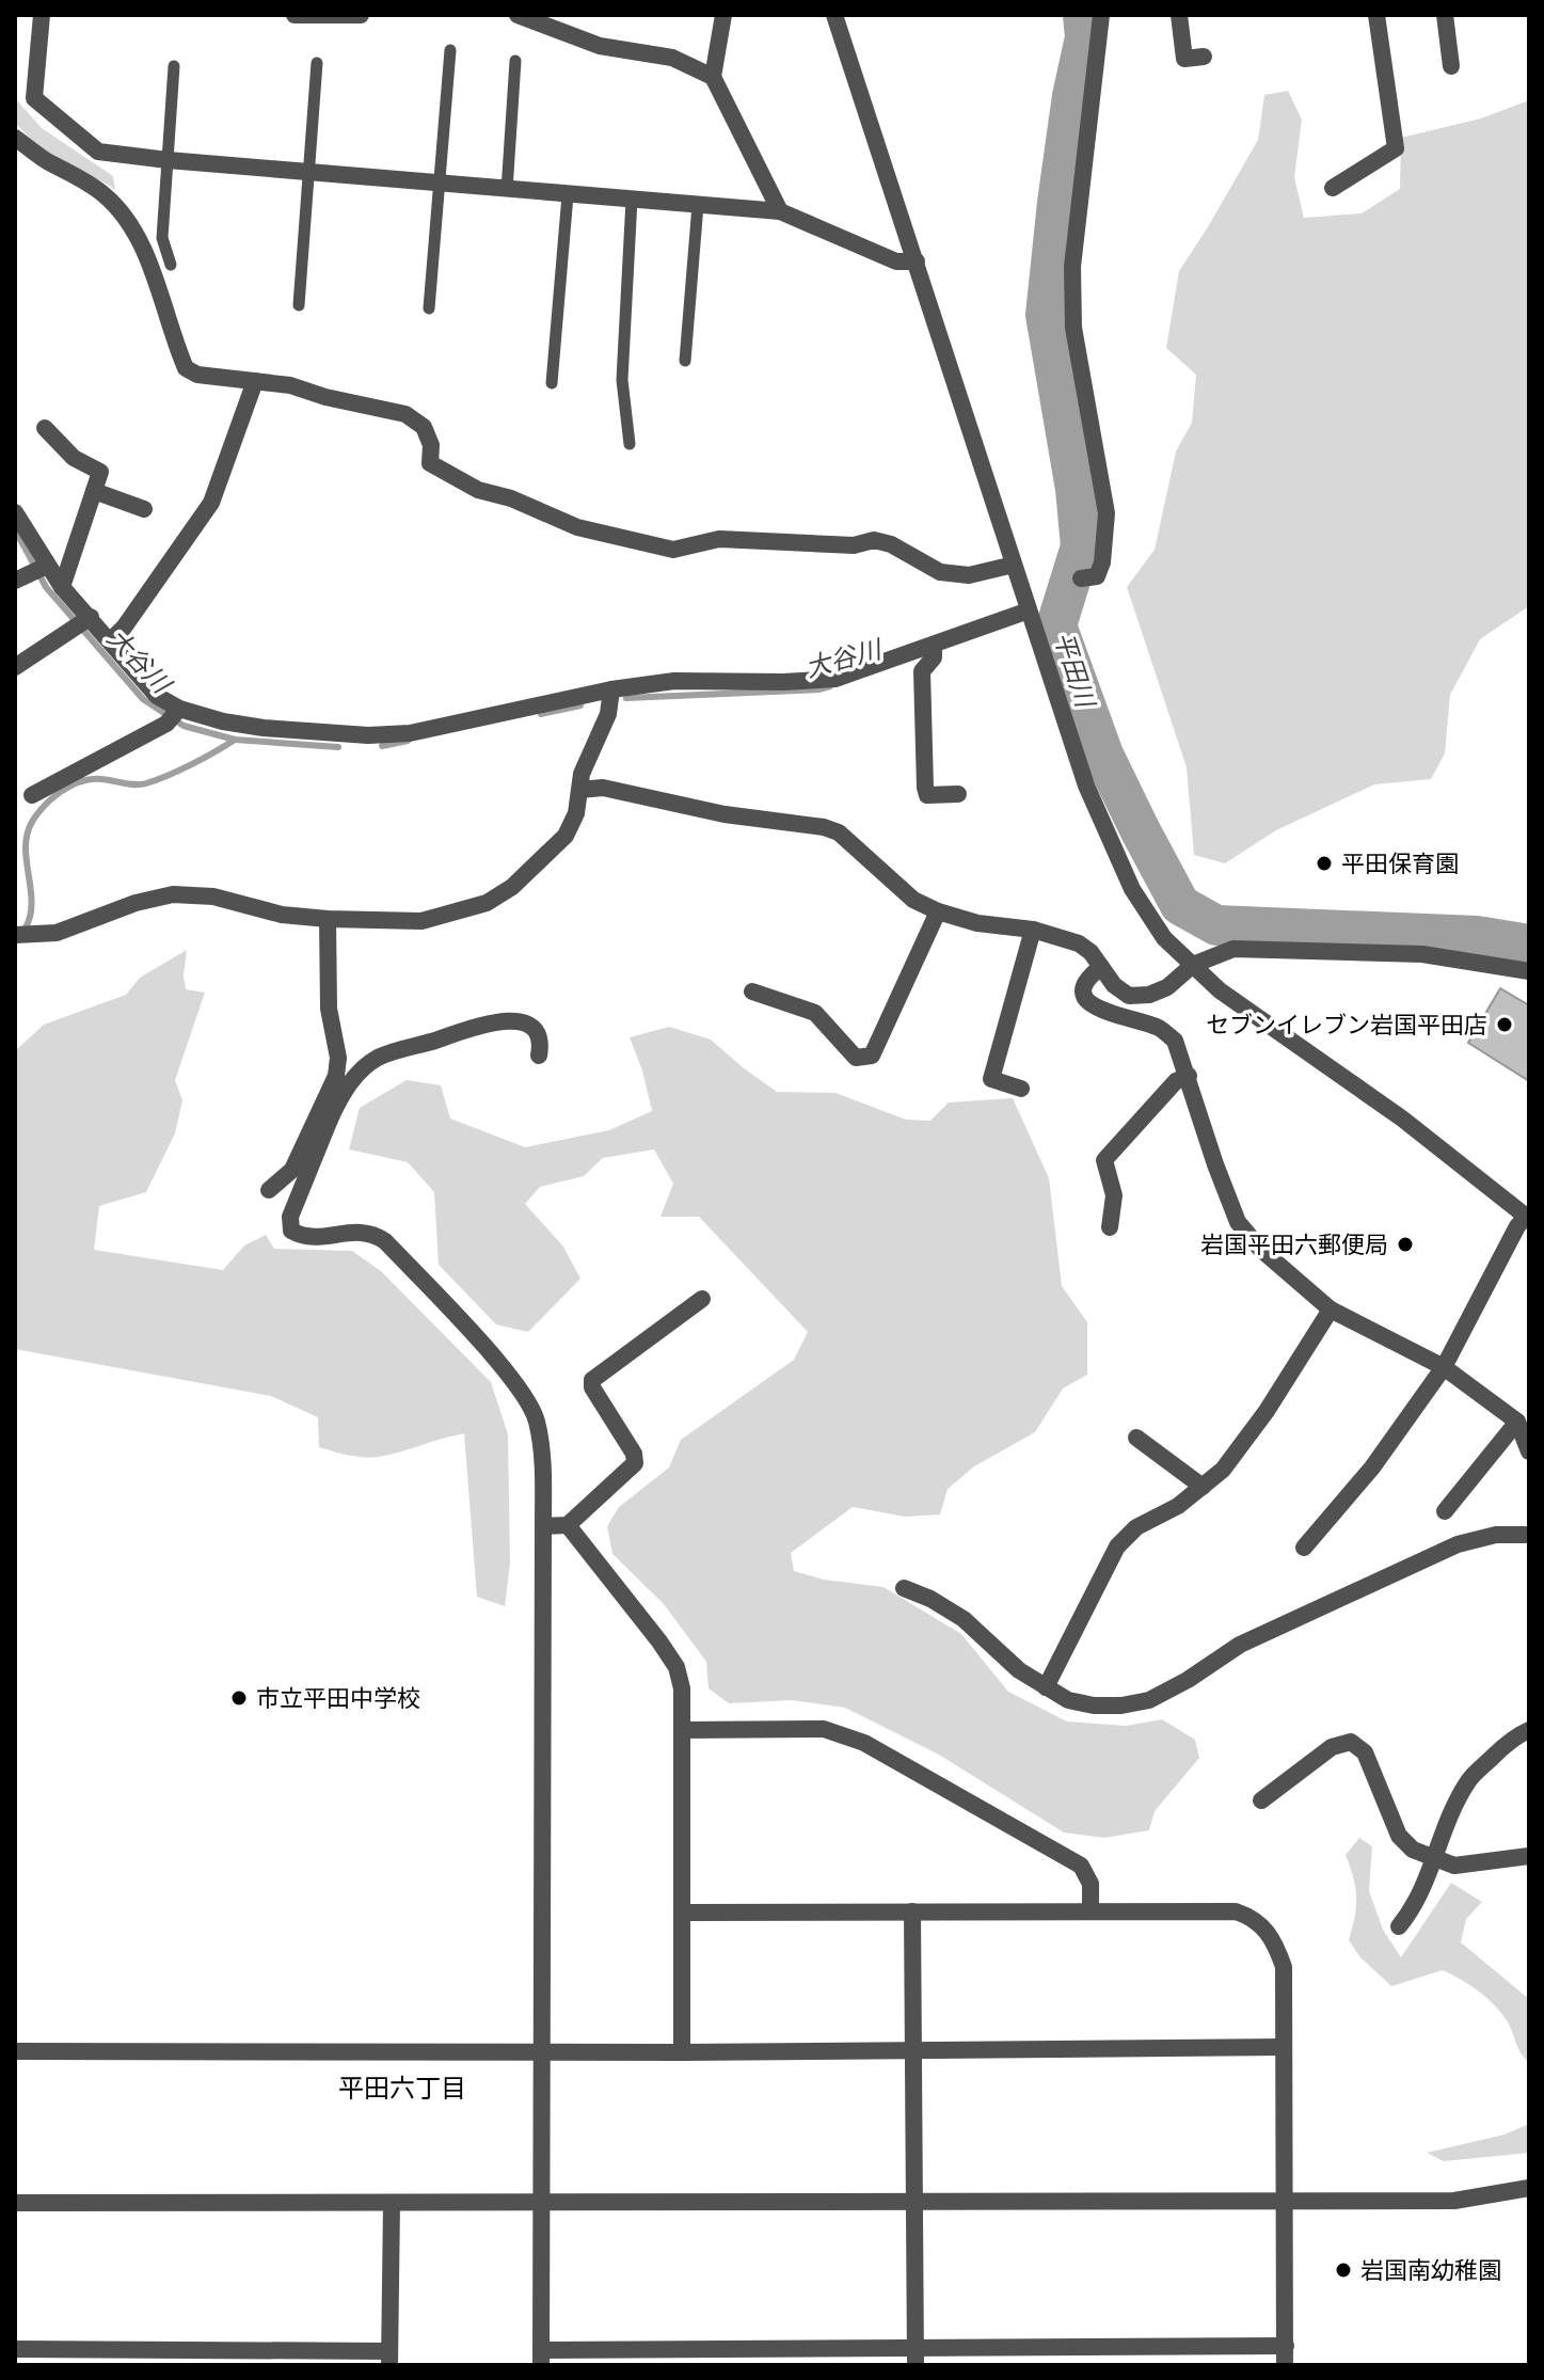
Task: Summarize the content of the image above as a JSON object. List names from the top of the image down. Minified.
{"districts":["平田六丁目"],"water":["大谷川","平田川"],"places":["平田保育園","セブンイレブン岩国平田店","岩国平田六郵便局","市立平田中学校","岩国南幼稚園"]}
